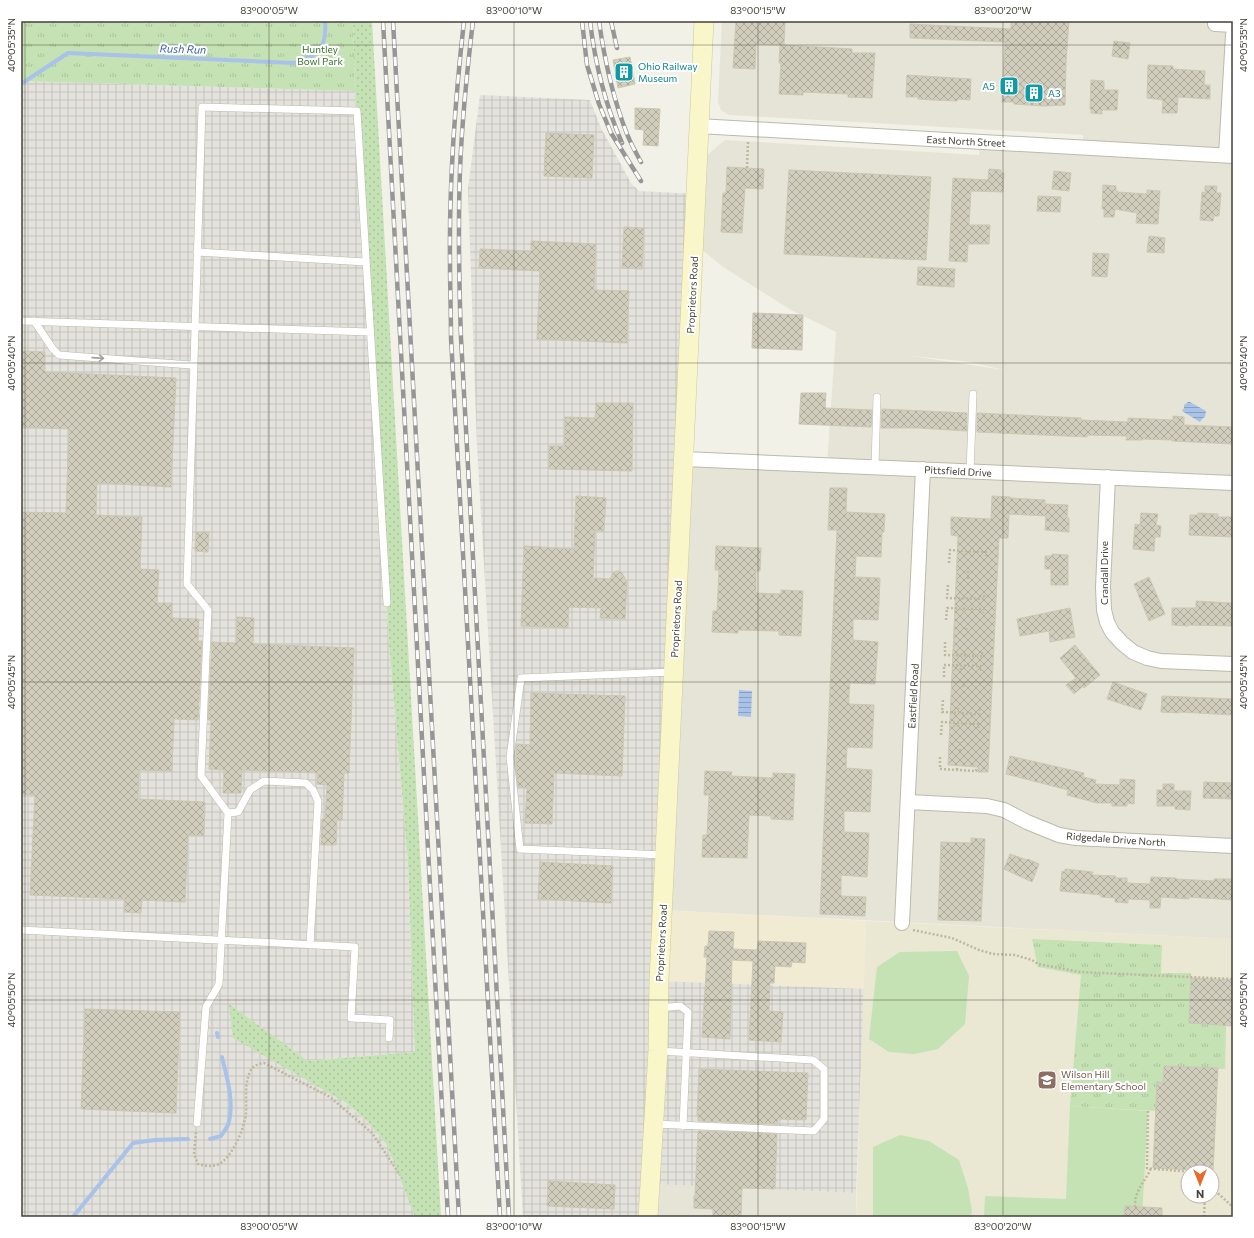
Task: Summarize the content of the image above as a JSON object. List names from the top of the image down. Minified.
{"streets":{"street":["East North Street","Proprietors Road","Pittsfield Drive","Crandall Drive","Eastfield Road","Ridgedale Drive North"]},"crossings":[["East North Street","Proprietors Road"],["Proprietors Road","Pittsfield Drive"],["Pittsfield Drive","Crandall Drive"],["Pittsfield Drive","Eastfield Road"],["Eastfield Road","Ridgedale Drive North"]],"water":["Rush Run"],"parks":["Huntley Bowl Park"],"places":{"building":["Ohio Railway Museum","A5","A3"],"school or university":["Wilson Hill Elementary School"]},"north":"bottom","coordinates":["83°00'05\"W","83°00'10\"W","83°00'15\"W","83°00'20\"W","40°05'35\"N","40°05'40\"N","40°05'45\"N","40°05'50\"N"]}
